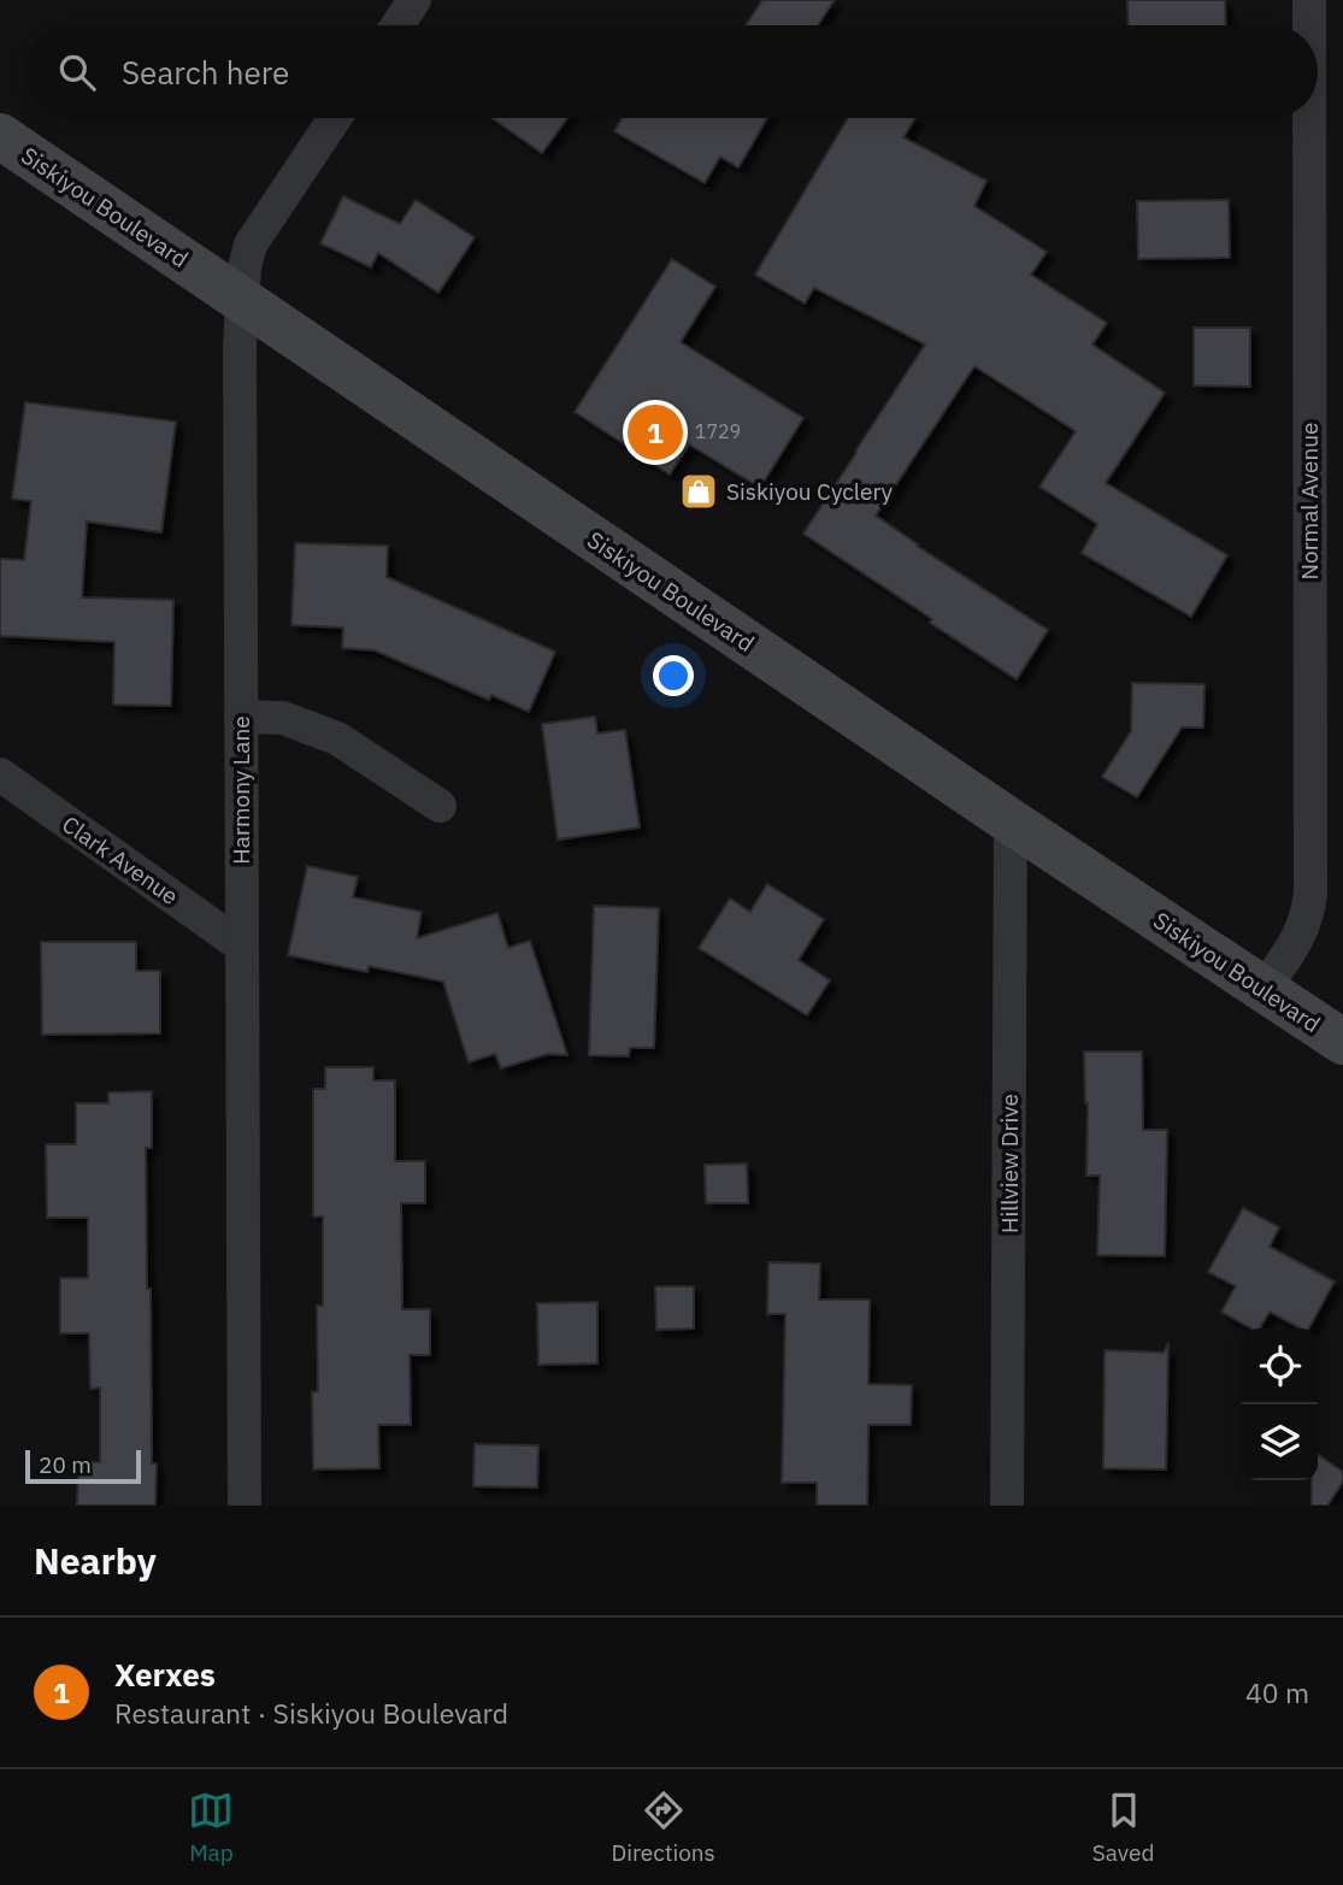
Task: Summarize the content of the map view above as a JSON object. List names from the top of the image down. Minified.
{"streets":{"main road":["Siskiyou Boulevard"],"street":["Normal Avenue","Harmony Lane","Clark Avenue","Hillview Drive"]},"crossings":[["Siskiyou Boulevard","Normal Avenue"],["Siskiyou Boulevard","Harmony Lane"],["Siskiyou Boulevard","Hillview Drive"],["Harmony Lane","Clark Avenue"]],"places":{"shop":["Siskiyou Cyclery"]},"house_numbers":["1729"],"scale_bar":"20 m","page":{"search":"Search here","pins":"1","scale":"20 m","heading":"Nearby","list":[{"mark":"1","name":"Xerxes","note":"Restaurant · Siskiyou Boulevard","value":"40 m"}],"nav":["Map","Directions","Saved"]}}
